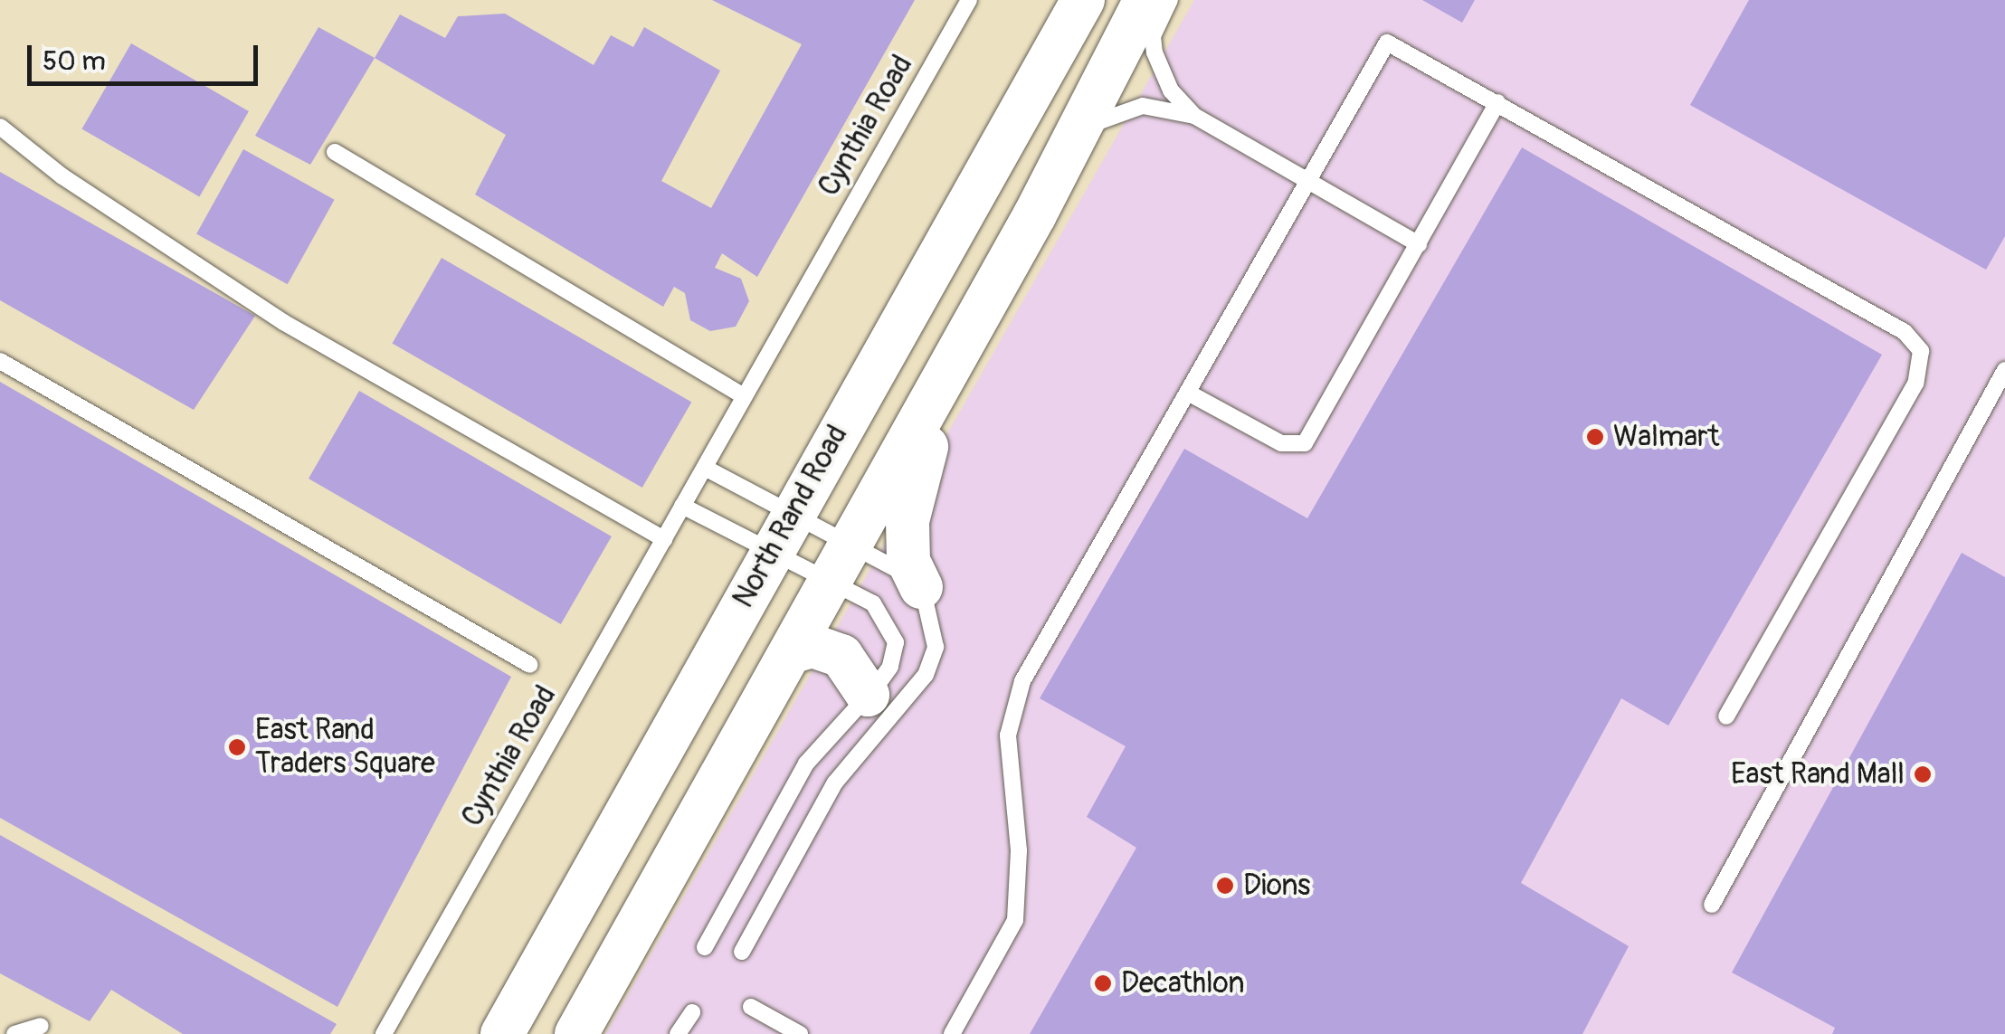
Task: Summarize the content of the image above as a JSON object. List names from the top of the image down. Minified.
{"streets":{"main road":["North Rand Road"],"lane":["Cynthia Road"]},"places":["Walmart","East Rand Traders Square","East Rand Mall","Dions","Decathlon"],"scale_bar":"50 m"}
